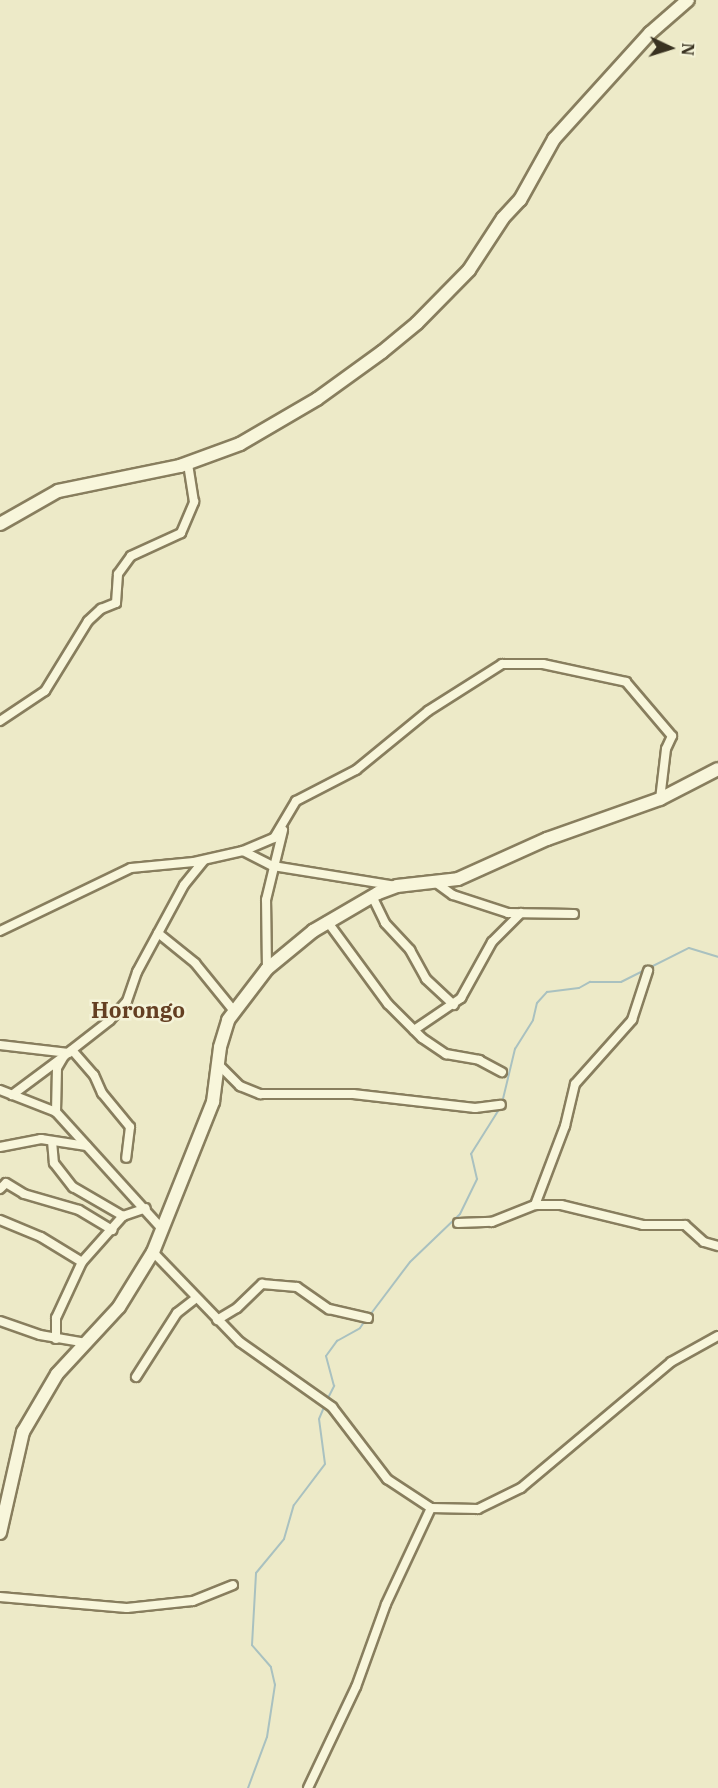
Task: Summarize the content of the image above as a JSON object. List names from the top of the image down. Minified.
{"districts":["Horongo"],"north":"right"}
